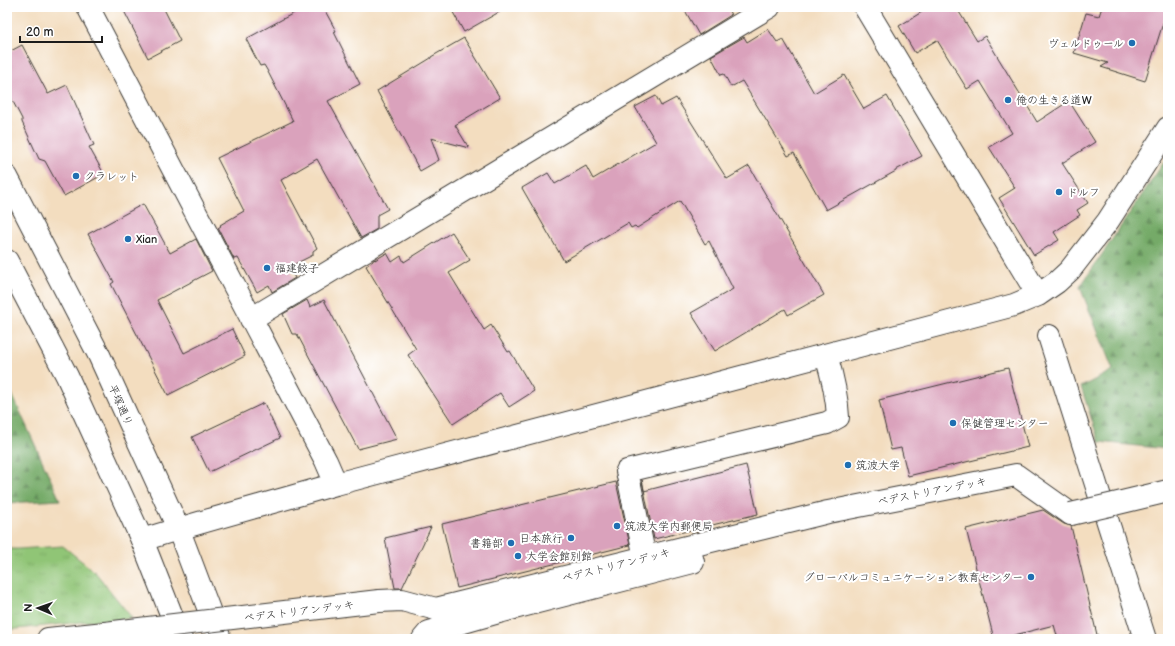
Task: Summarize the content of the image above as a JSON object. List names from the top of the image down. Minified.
{"streets":{"street":["平塚通り","ペデストリアンデッキ"]},"places":["ヴェルドゥール","俺の生きる道W","クラレット","ドルフ","Xian","福建餃子","保健管理センター","筑波大学","筑波大学内郵便局","日本旅行","書籍部","大学会館別館","グローバルコミュニケーション教育センター"],"scale_bar":"20 m","north":"left"}
